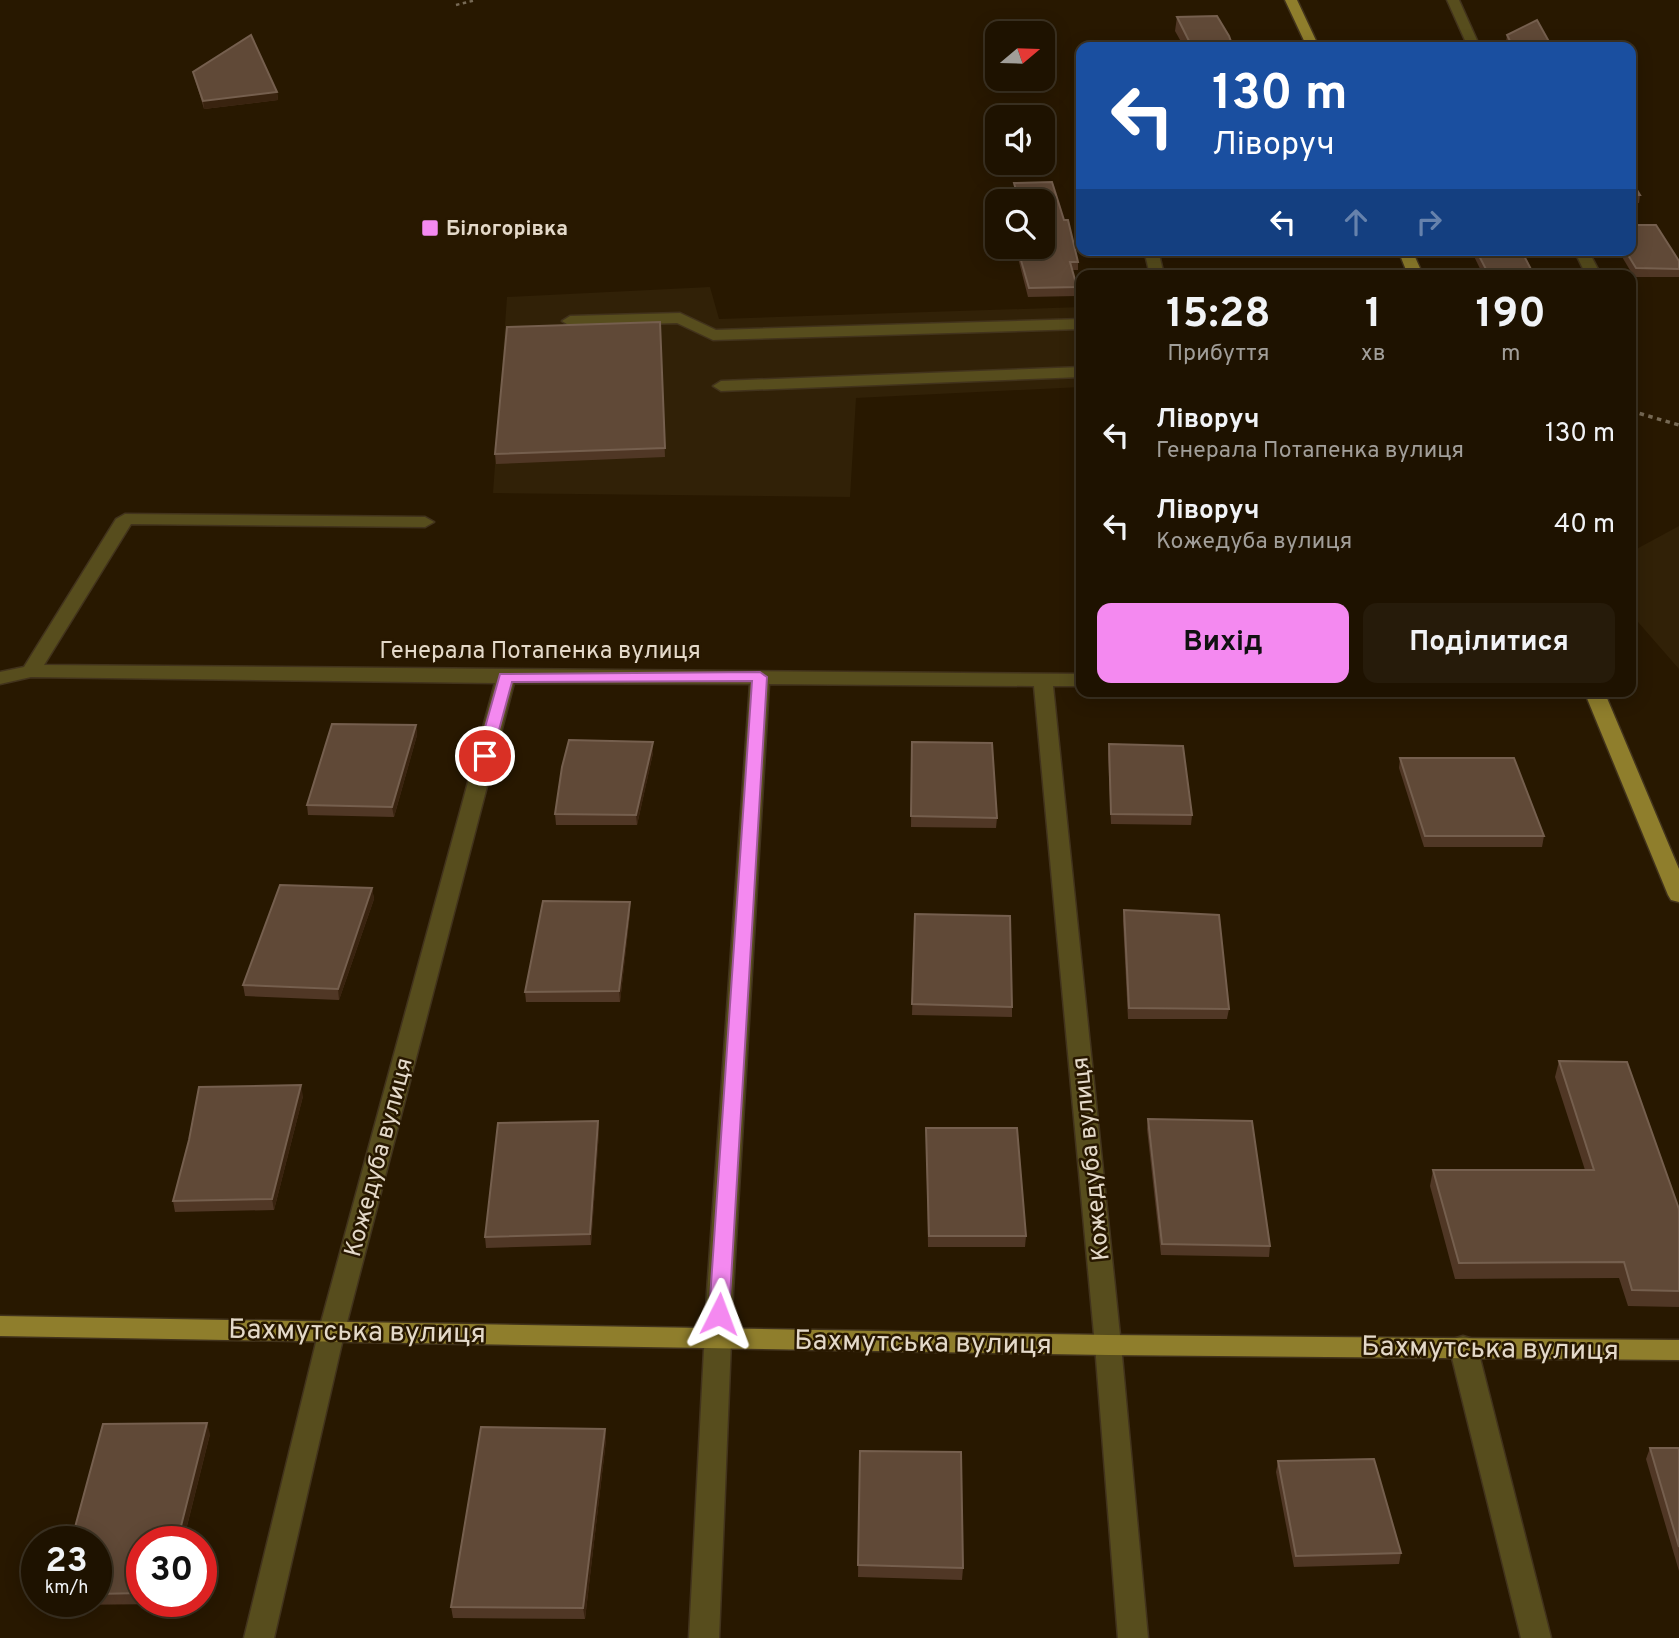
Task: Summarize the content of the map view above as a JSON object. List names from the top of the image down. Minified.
{"streets":{"main road":["Бахмутська вулиця"],"street":["Генерала Потапенка вулиця","Кожедуба вулиця"]},"crossings":[["Генерала Потапенка вулиця","Кожедуба вулиця"],["Кожедуба вулиця","Бахмутська вулиця"]],"places":{"transit":["Білогорівка"]},"north":"right","page":{"turn":["130 m","Ліворуч"],"eta":["15:28","Прибуття","1","хв","190","m"],"list":[{"name":"Ліворуч","note":"Генерала Потапенка вулиця","value":"130 m"},{"name":"Ліворуч","note":"Кожедуба вулиця","value":"40 m"}],"buttons":["Вихід","Поділитися"],"speed":"23 km/h","limit":"30"}}
